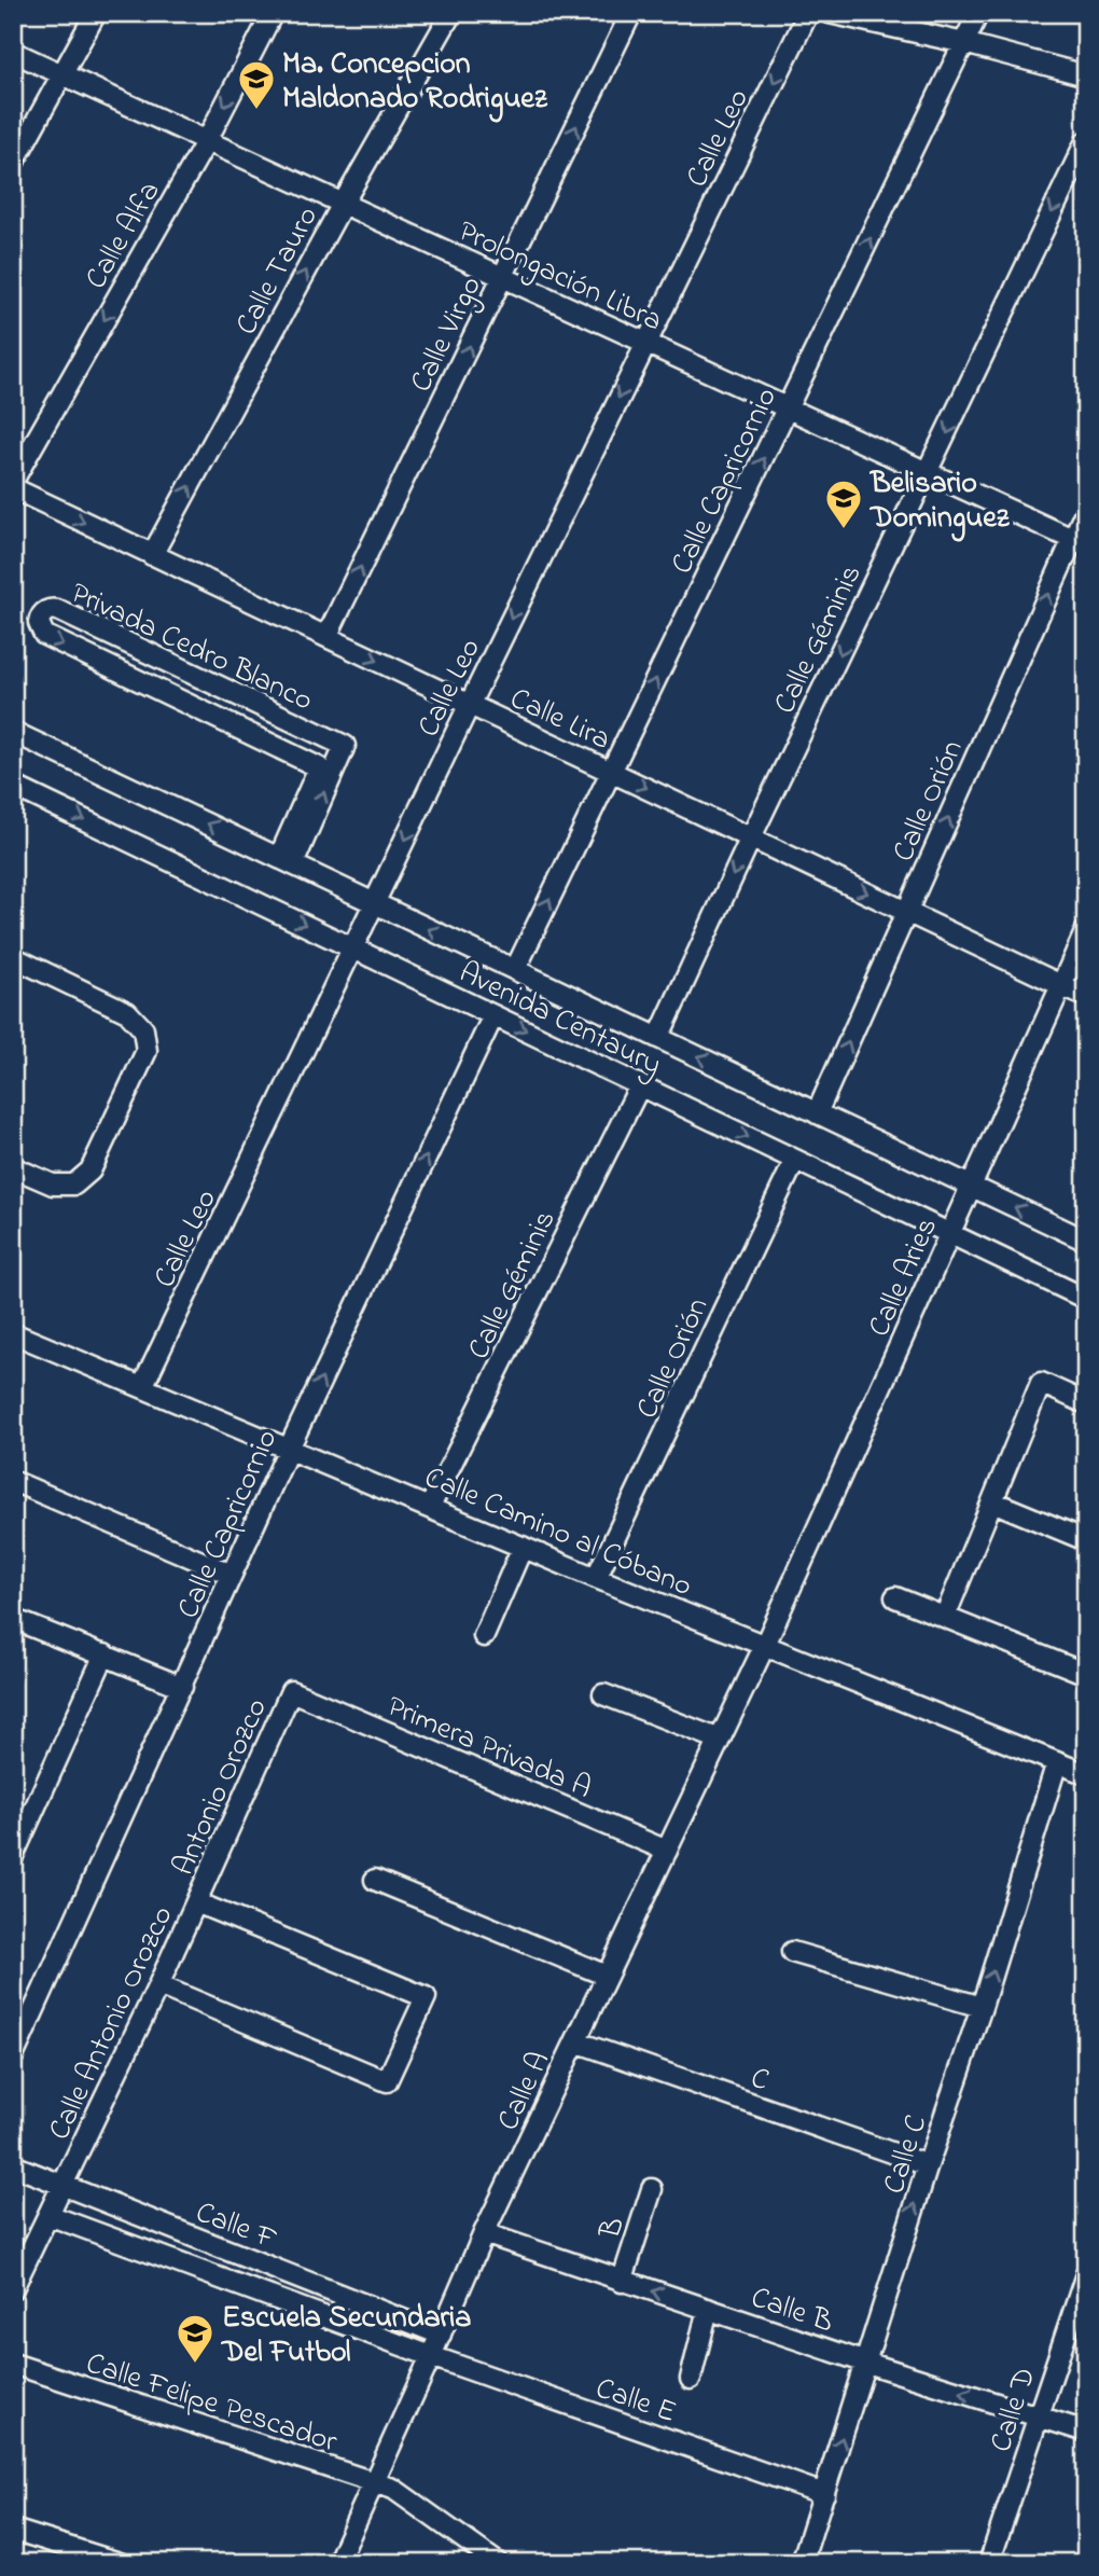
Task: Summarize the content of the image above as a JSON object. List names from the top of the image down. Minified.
{"streets":{"street":["Calle Leo","Calle Alfa","Calle Tauro","Prolongación Libra","Calle Virgo","Calle Capricornio","Calle Géminis","Privada Cedro Blanco","Calle Lira","Calle Orión","Avenida Centaury","Calle Aries","Calle Camino al Cóbano","Primera Privada A","Antonio Orozco","Calle Antonio Orozco","C","Calle A","Calle C","Calle F","B","Calle B","Calle E","Calle Felipe Pescador","Calle D"]},"crossings":[["Calle Leo","Prolongación Libra"],["Calle Leo","Calle Lira"],["Calle Leo","Avenida Centaury"],["Calle Leo","Calle Camino al Cóbano"],["Calle Alfa","Prolongación Libra"],["Calle Tauro","Prolongación Libra"],["Calle Tauro","Calle Lira"],["Prolongación Libra","Calle Virgo"],["Prolongación Libra","Calle Capricornio"],["Prolongación Libra","Calle Géminis"],["Prolongación Libra","Calle Orión"],["Calle Virgo","Calle Lira"],["Calle Capricornio","Calle Lira"],["Calle Capricornio","Avenida Centaury"],["Calle Capricornio","Calle Camino al Cóbano"],["Calle Géminis","Calle Lira"],["Calle Géminis","Avenida Centaury"],["Calle Géminis","Calle Camino al Cóbano"],["Privada Cedro Blanco","Avenida Centaury"],["Calle Lira","Calle Orión"],["Calle Lira","Calle Aries"],["Calle Orión","Avenida Centaury"],["Calle Orión","Calle Camino al Cóbano"],["Avenida Centaury","Calle Aries"],["Calle Aries","Calle Camino al Cóbano"],["Calle Aries","Calle A"],["Calle Camino al Cóbano","Calle A"],["Calle Camino al Cóbano","Calle C"],["Primera Privada A","Antonio Orozco"],["Primera Privada A","Calle A"],["Antonio Orozco","Calle Antonio Orozco"],["Calle Antonio Orozco","Calle F"],["C","Calle A"],["C","Calle C"],["Calle A","Calle F"],["Calle A","Calle B"],["Calle A","Calle E"],["Calle A","Calle Felipe Pescador"],["Calle C","Calle B"],["Calle C","Calle E"],["Calle F","Calle E"],["B","Calle B"],["Calle B","Calle D"]],"one_way":["Calle Leo","Calle Tauro","Calle Virgo","Calle Capricornio","Calle Géminis","Calle Lira","Calle Orión","Calle C","Calle B"],"places":{"school or university":["Ma. Concepcion Maldonado Rodriguez","Belisario Dominguez","Escuela Secundaria Del Futbol"]}}
